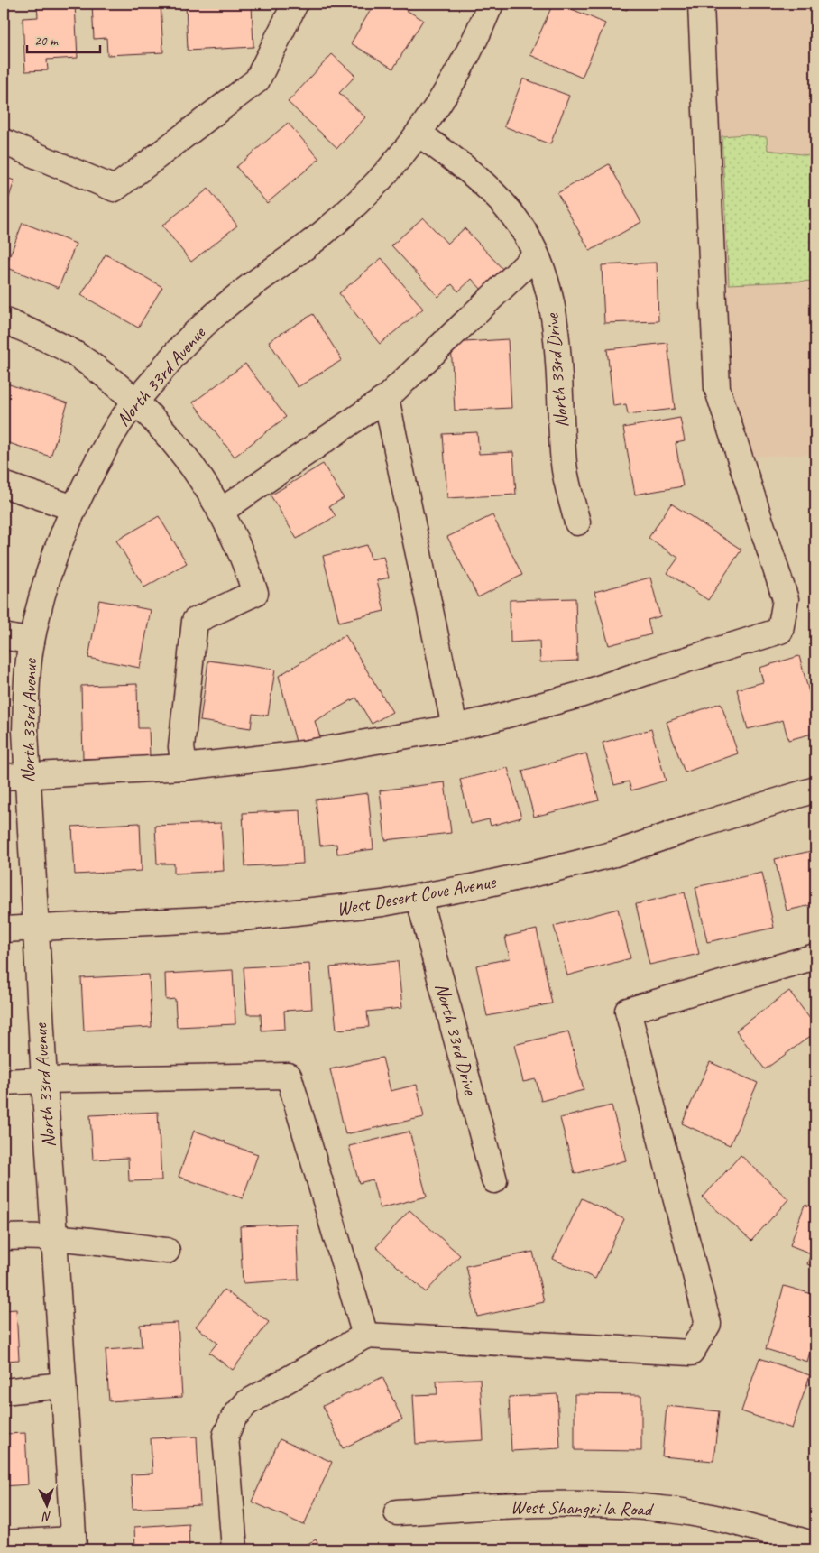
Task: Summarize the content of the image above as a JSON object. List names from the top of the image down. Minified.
{"streets":{"street":["North 33rd Drive","North 33rd Avenue","West Desert Cove Avenue","West Shangri la Road"]},"crossings":[["North 33rd Drive","North 33rd Avenue"],["North 33rd Drive","West Desert Cove Avenue"],["North 33rd Avenue","West Desert Cove Avenue"]],"scale_bar":"20 m","north":"bottom"}
